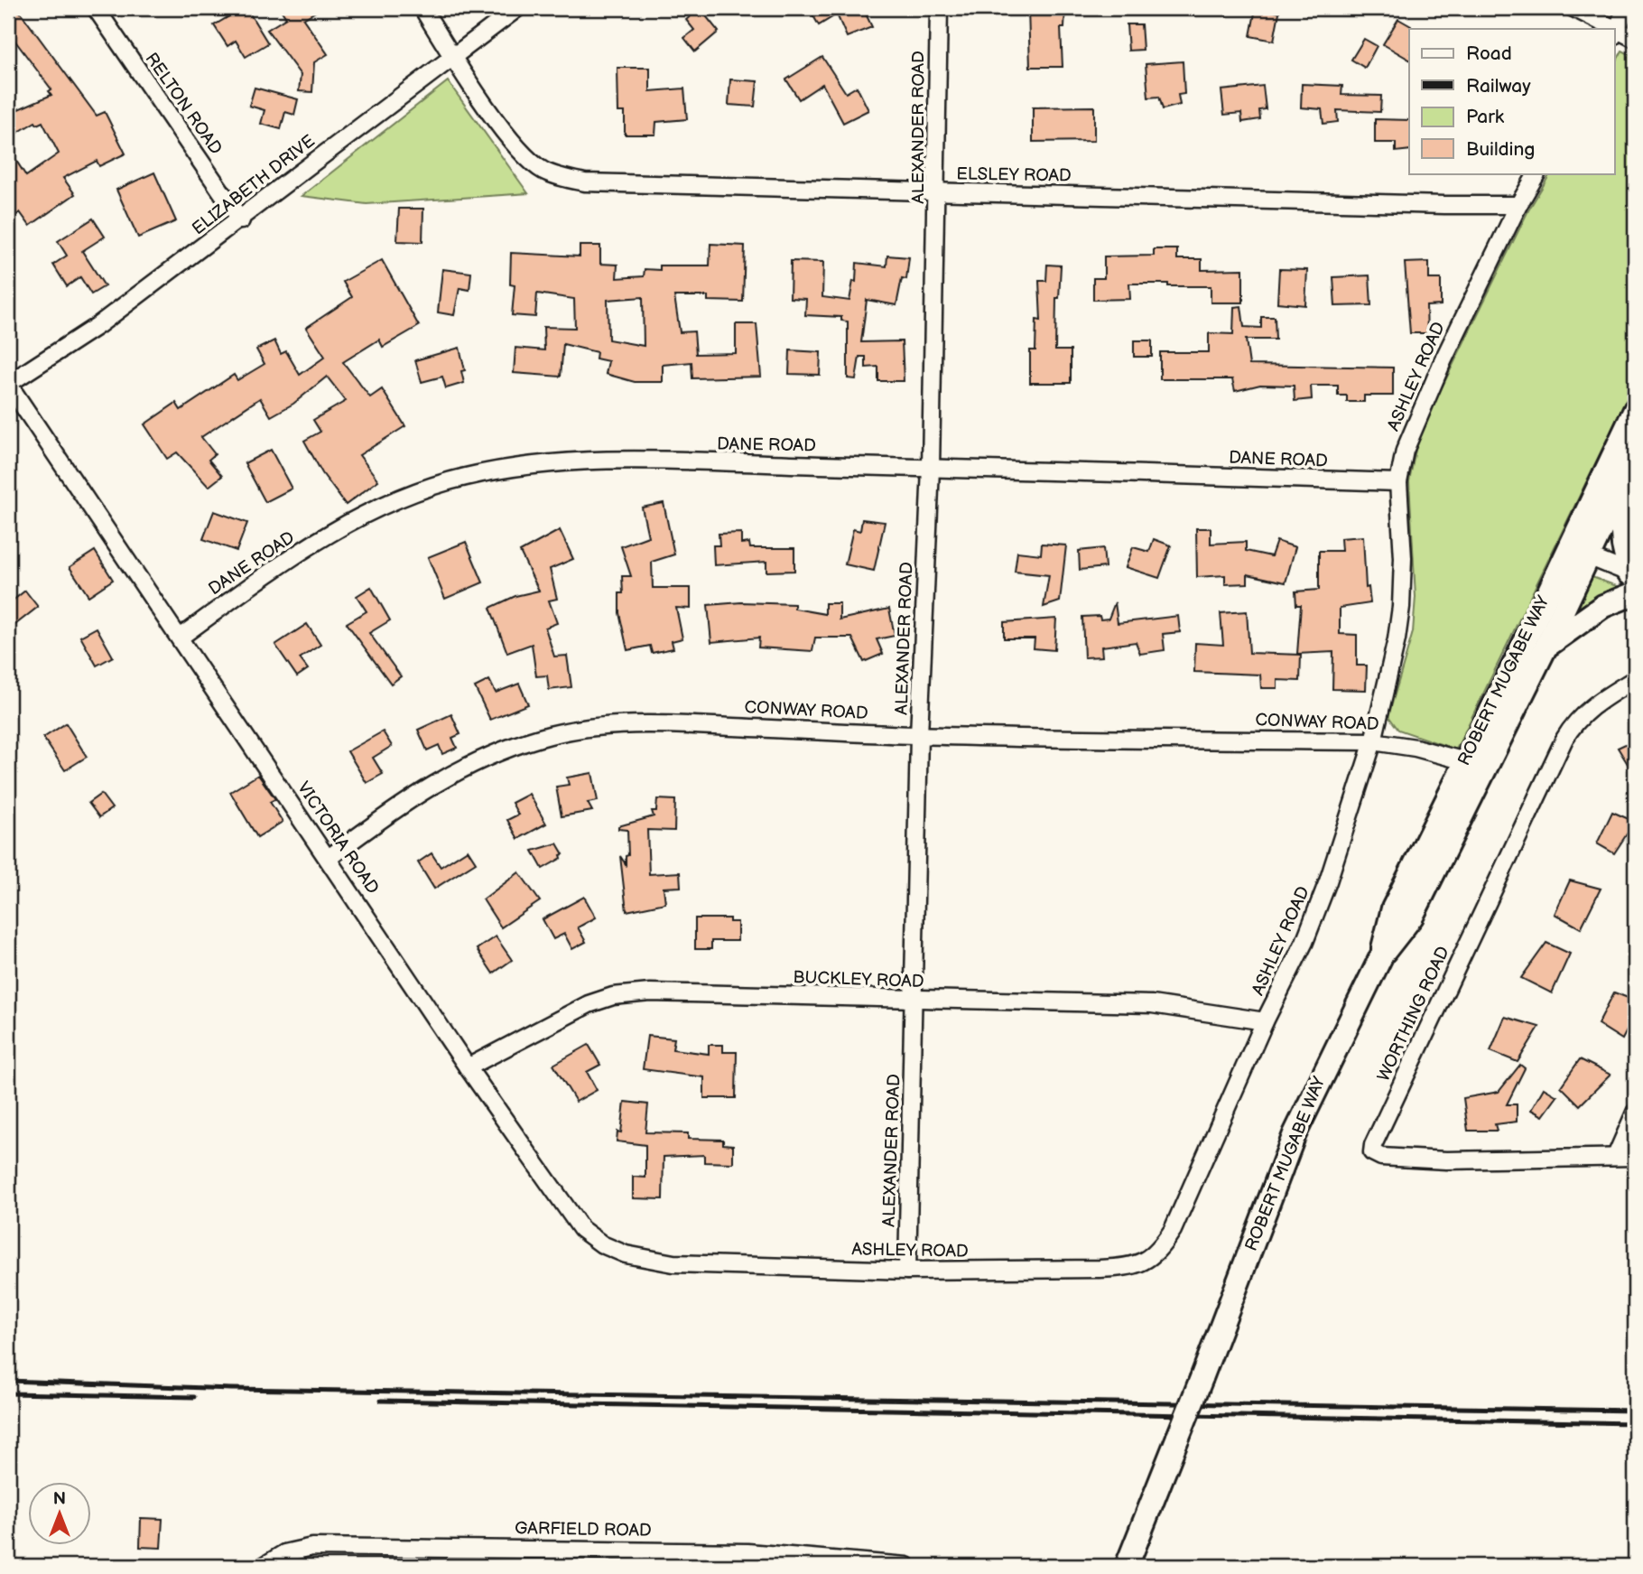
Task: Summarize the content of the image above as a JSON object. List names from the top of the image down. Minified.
{"streets":{"main road":["ROBERT MUGABE WAY"],"street":["RELTON ROAD","ALEXANDER ROAD","ELSLEY ROAD","ELIZABETH DRIVE","ASHLEY ROAD","DANE ROAD","CONWAY ROAD","VICTORIA ROAD","BUCKLEY ROAD","WORTHING ROAD","GARFIELD ROAD"]},"crossings":[["RELTON ROAD","ELIZABETH DRIVE"],["ALEXANDER ROAD","ELSLEY ROAD"],["ALEXANDER ROAD","ASHLEY ROAD"],["ALEXANDER ROAD","DANE ROAD"],["ALEXANDER ROAD","CONWAY ROAD"],["ALEXANDER ROAD","BUCKLEY ROAD"],["ELSLEY ROAD","ELIZABETH DRIVE"],["ELSLEY ROAD","ASHLEY ROAD"],["ELIZABETH DRIVE","VICTORIA ROAD"],["ASHLEY ROAD","DANE ROAD"],["ASHLEY ROAD","CONWAY ROAD"],["ASHLEY ROAD","VICTORIA ROAD"],["ASHLEY ROAD","BUCKLEY ROAD"],["DANE ROAD","VICTORIA ROAD"],["ROBERT MUGABE WAY","CONWAY ROAD"],["CONWAY ROAD","VICTORIA ROAD"],["VICTORIA ROAD","BUCKLEY ROAD"]],"legend":["Road","Railway","Park","Building"],"north":"top"}
